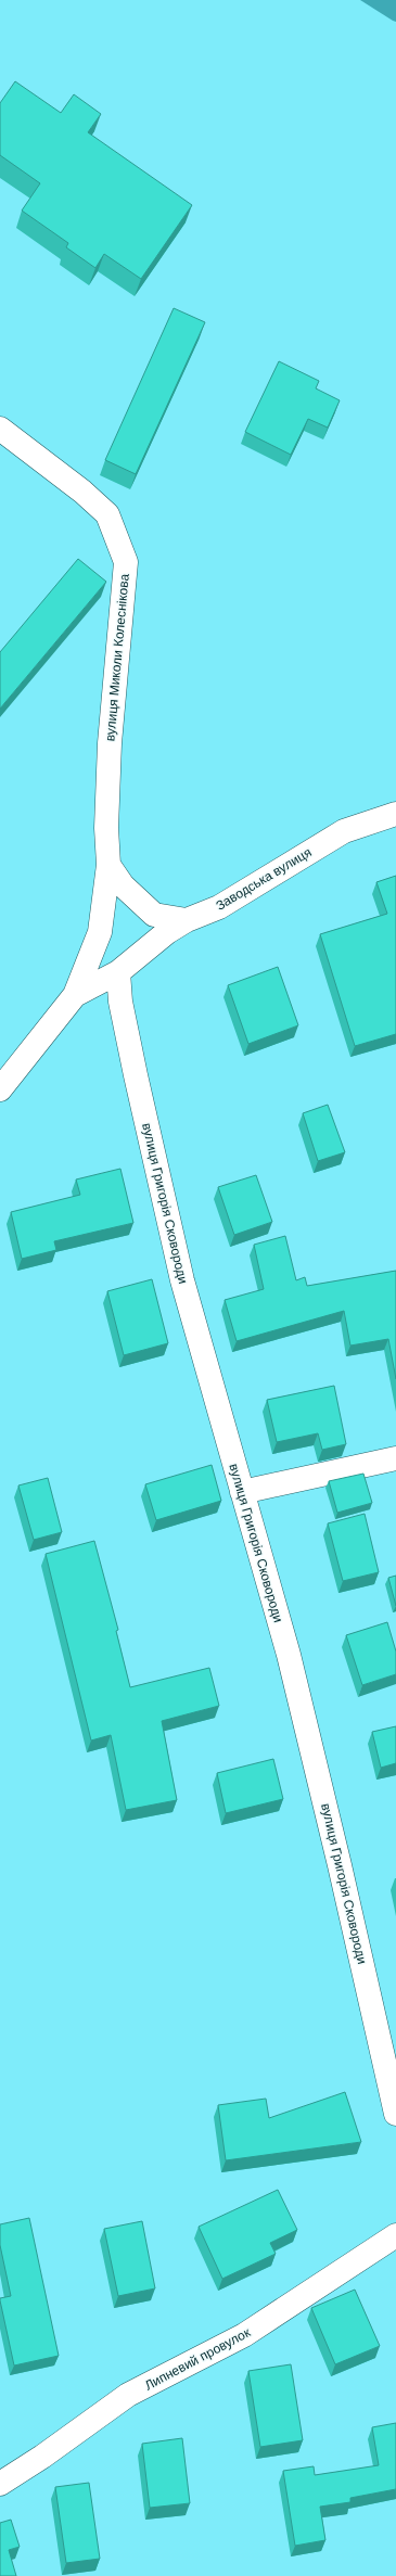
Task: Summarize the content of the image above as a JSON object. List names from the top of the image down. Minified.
{"streets":{"street":["вулиця Миколи Колеснікова","Заводська вулиця","вулиця Григорія Сковороди","Липневий провулок"]},"crossings":[["вулиця Миколи Колеснікова","Заводська вулиця"],["Заводська вулиця","вулиця Григорія Сковороди"]]}
